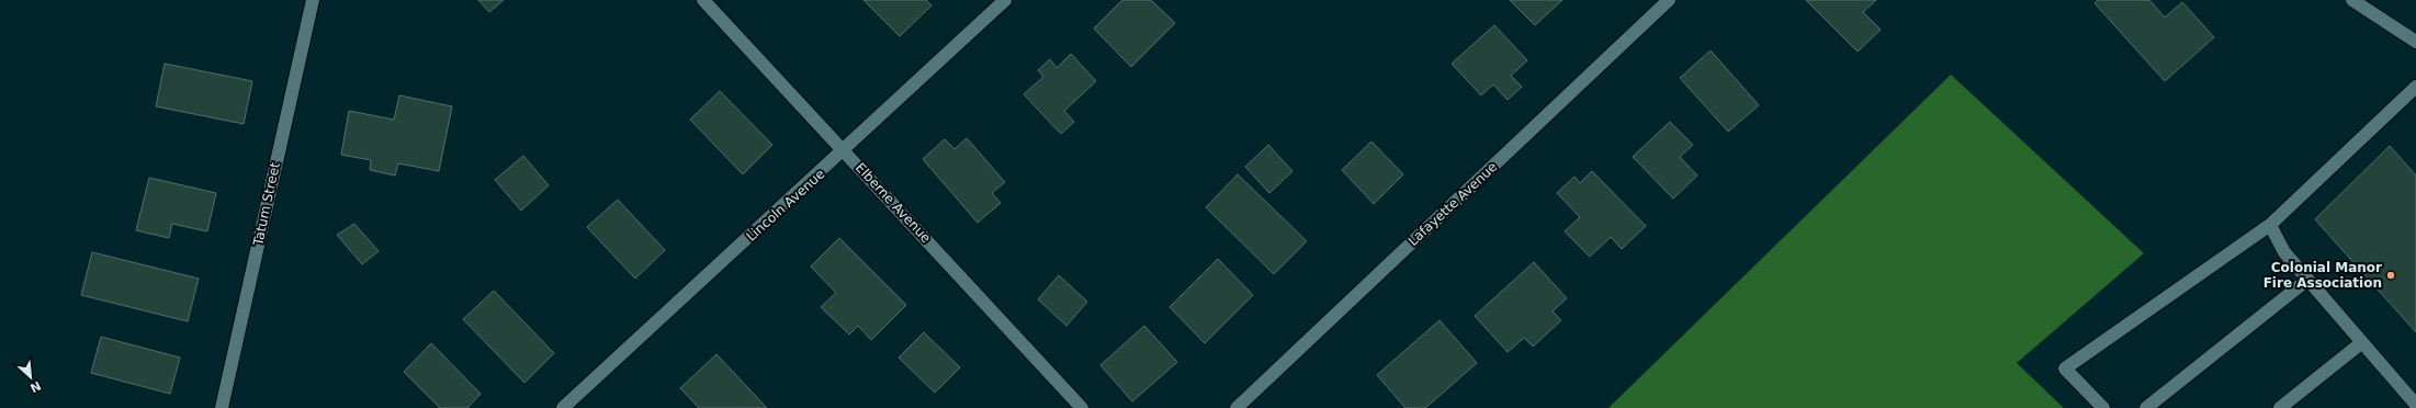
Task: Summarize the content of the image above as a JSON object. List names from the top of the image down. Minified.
{"streets":{"street":["Elberne Avenue","Tatum Street","Lafayette Avenue","Lincoln Avenue"]},"crossings":[["Elberne Avenue","Lincoln Avenue"]],"places":["Colonial Manor Fire Association"],"north":"bottom right"}
